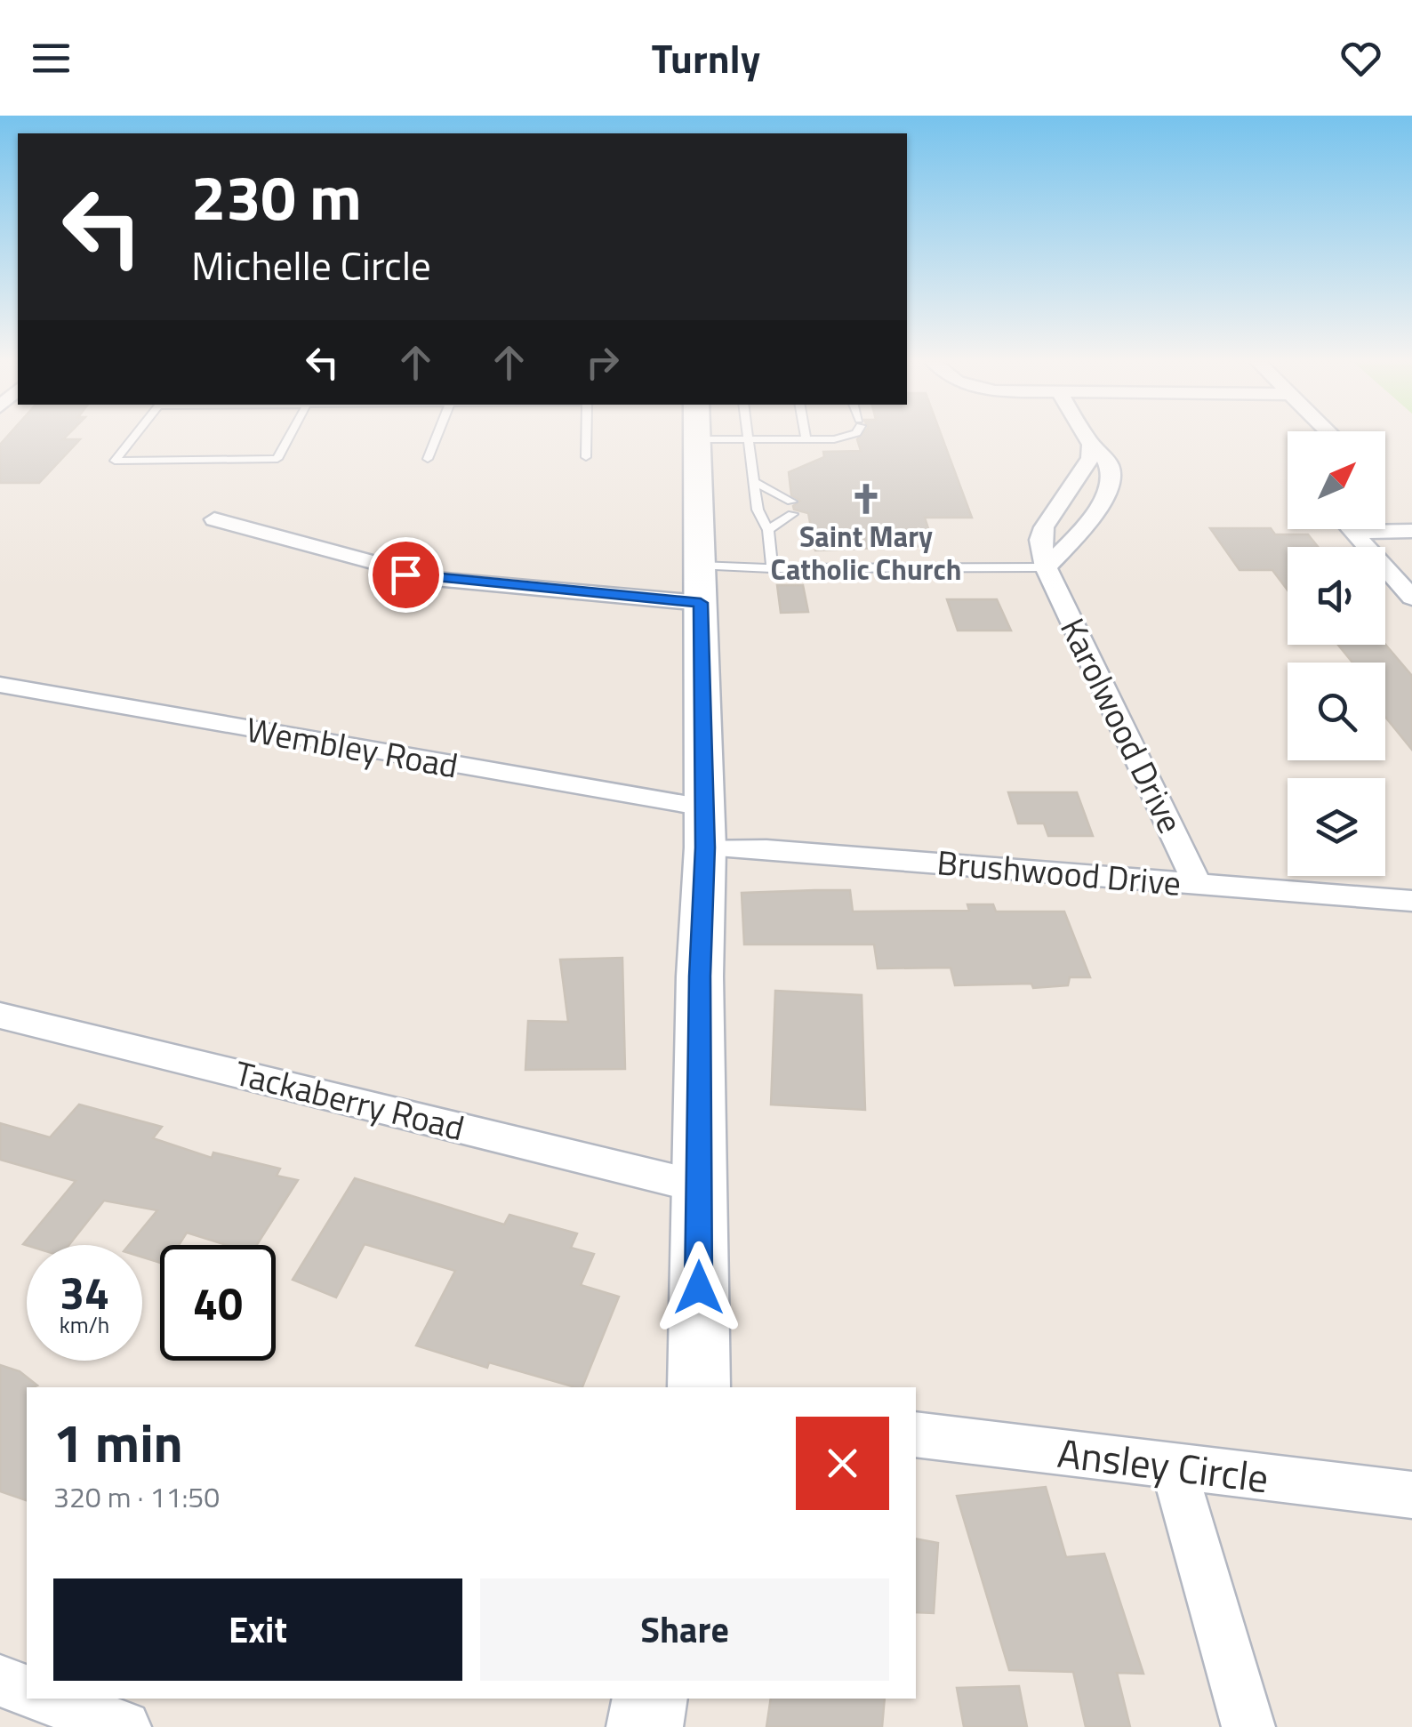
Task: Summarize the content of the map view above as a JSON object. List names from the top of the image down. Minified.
{"streets":{"street":["Karolwood Drive","Wembley Road","Brushwood Drive","Tackaberry Road","Ansley Circle"]},"crossings":[["Karolwood Drive","Brushwood Drive"],["Wembley Road","Brushwood Drive"]],"places":{"church":["Saint Mary Catholic Church"]},"north":"top right","page":{"header":"Turnly","turn":["230 m","Michelle Circle"],"speed":"34 km/h","limit":"40","heading":["1 min","320 m · 11:50"],"buttons":["Exit","Share"]}}
